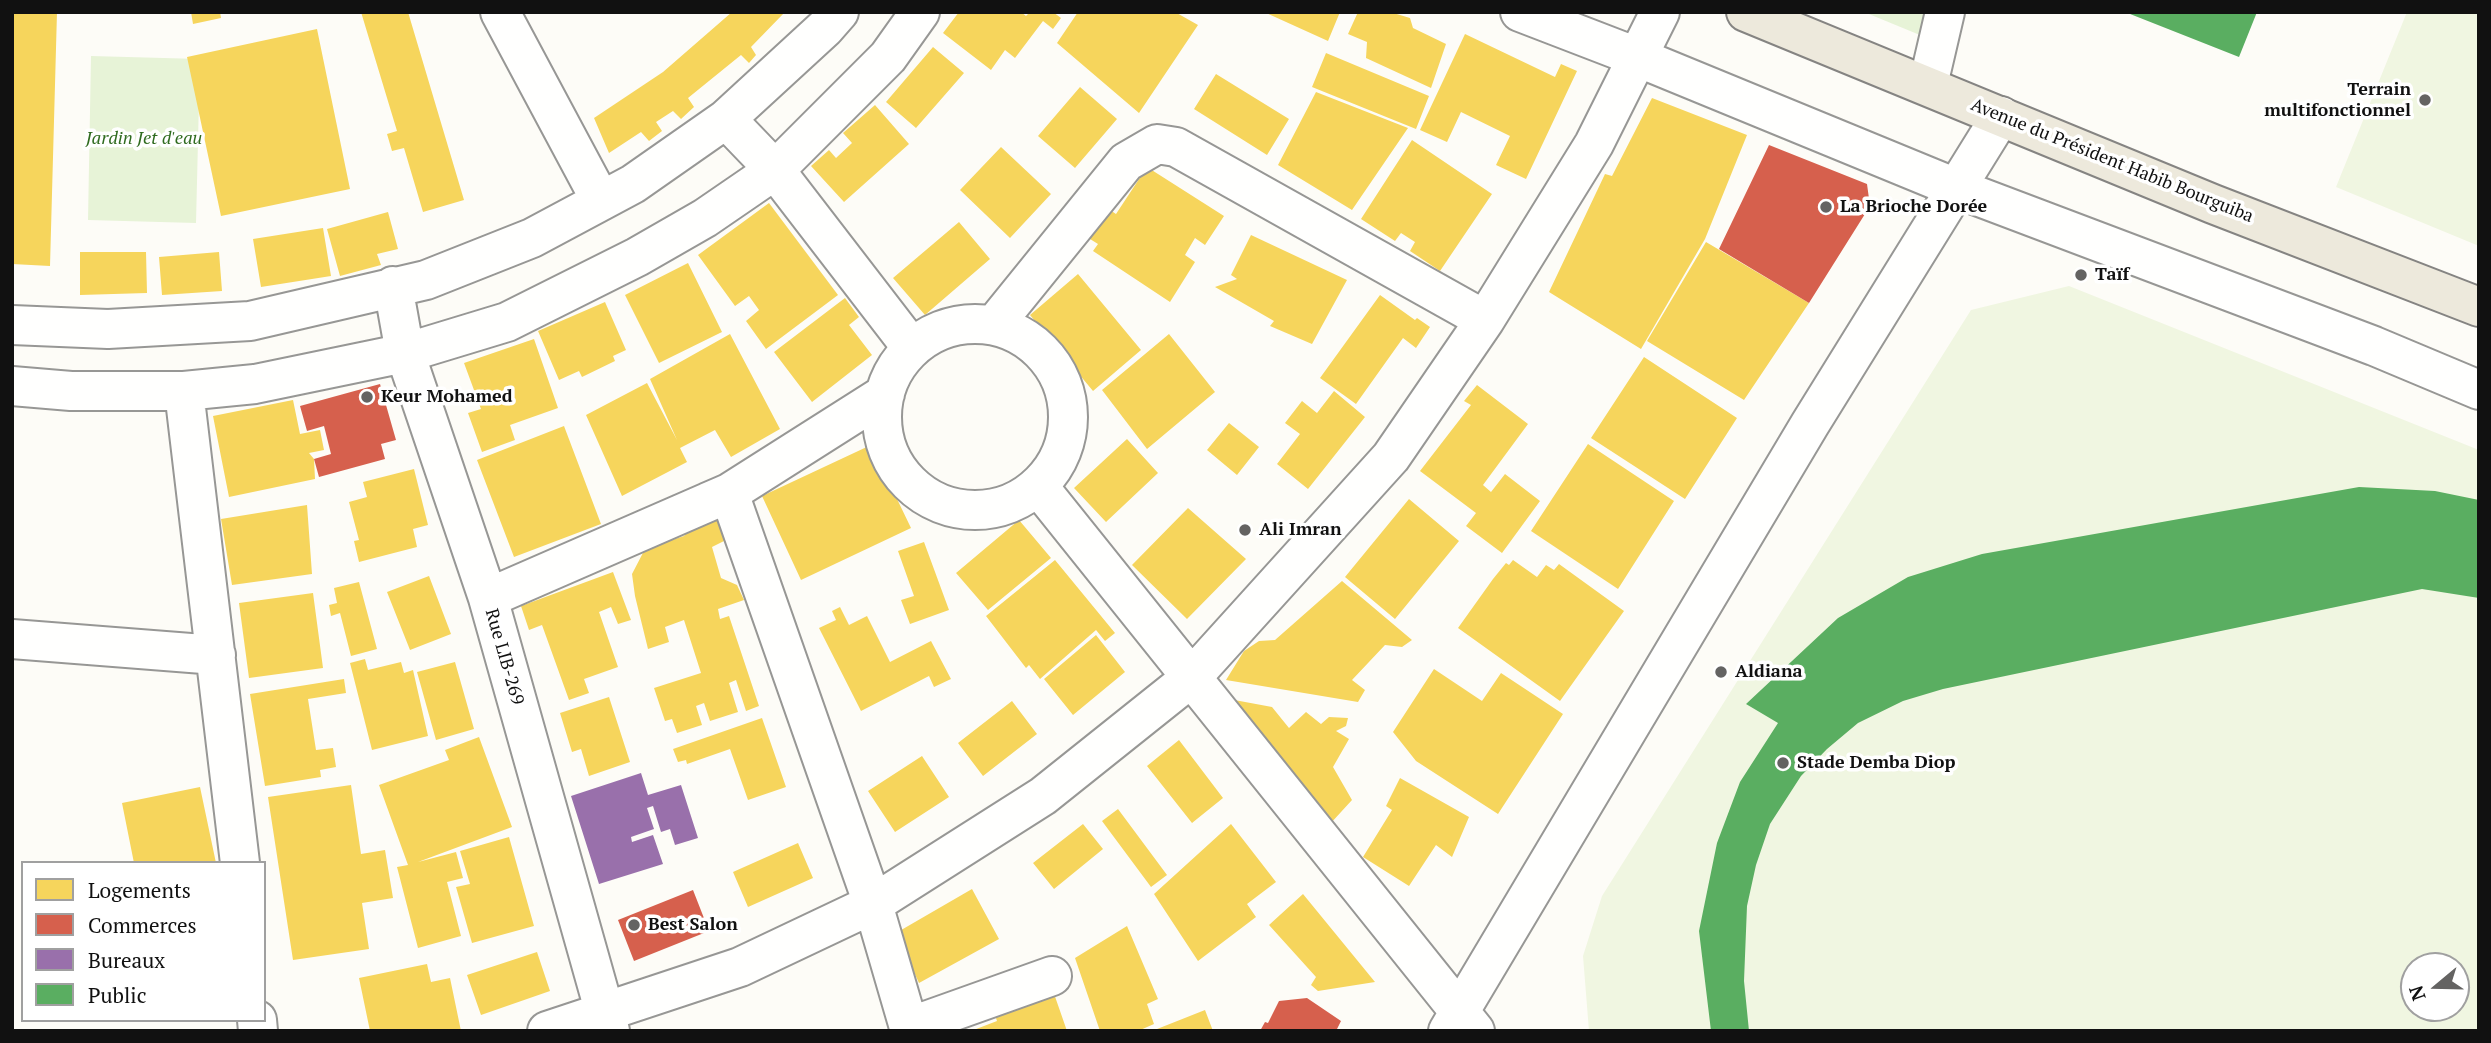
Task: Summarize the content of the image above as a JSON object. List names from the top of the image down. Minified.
{"streets":{"main road":["Avenue du Président Habib Bourguiba"],"street":["Rue LIB-269"]},"parks":["Jardin Jet d'eau"],"places":["Terrain multifonctionnel","La Brioche Dorée","Taïf","Keur Mohamed","Ali Imran","Aldiana","Stade Demba Diop","Best Salon"],"legend":["Logements","Commerces","Bureaux","Public"],"north":"left"}
